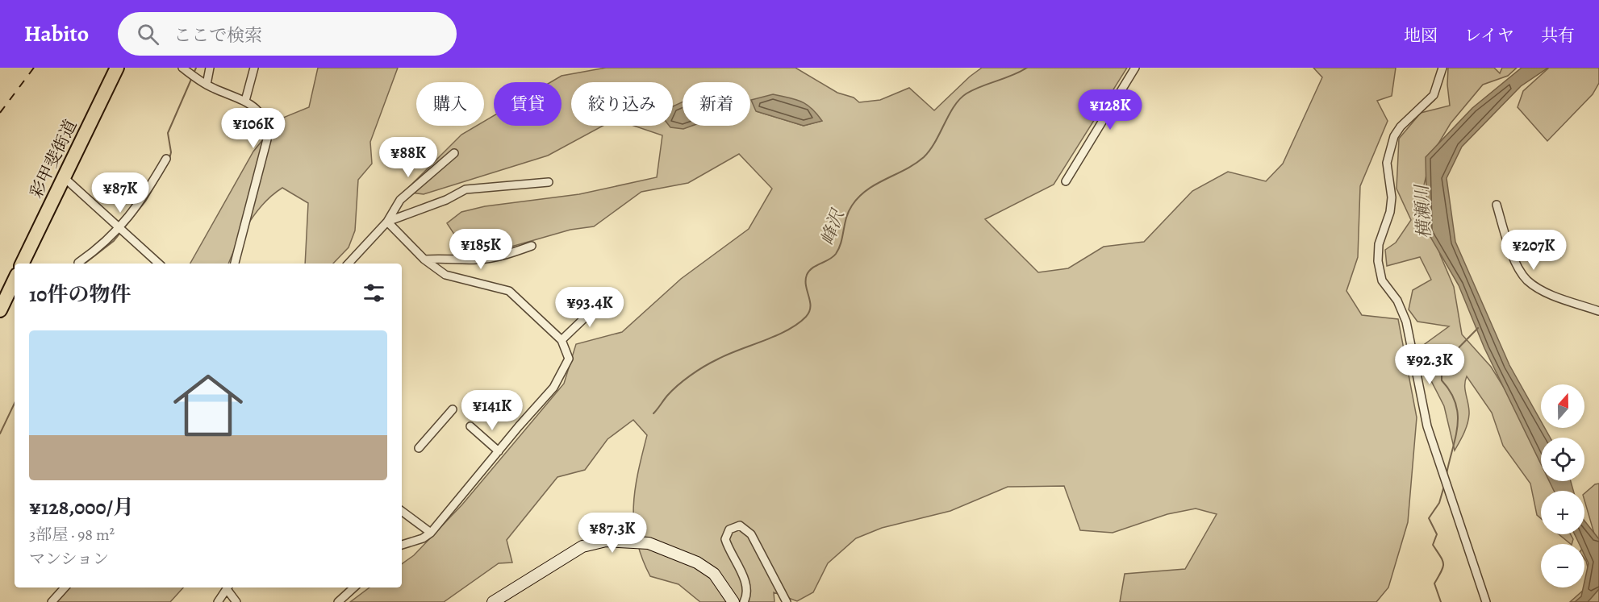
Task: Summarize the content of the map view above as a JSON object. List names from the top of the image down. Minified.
{"streets":{"highway":["彩甲斐街道"]},"water":["横瀬川","峰沢"],"north":"top","page":{"header":"Habito","search":"ここで検索","nav":["地図","レイヤ","共有"],"chip":["購入","賃貸","絞り込み","新着"],"price":["¥128K","¥106K","¥88K","¥87K","¥185K","¥207K","¥93.4K","¥92.3K","¥141K","¥87.3K"],"heading":"10件の物件","list":[{"name":"¥128,000/月","note":"3部屋 · 98 m² · マンション"}],"map_buttons":["+","−"]}}
